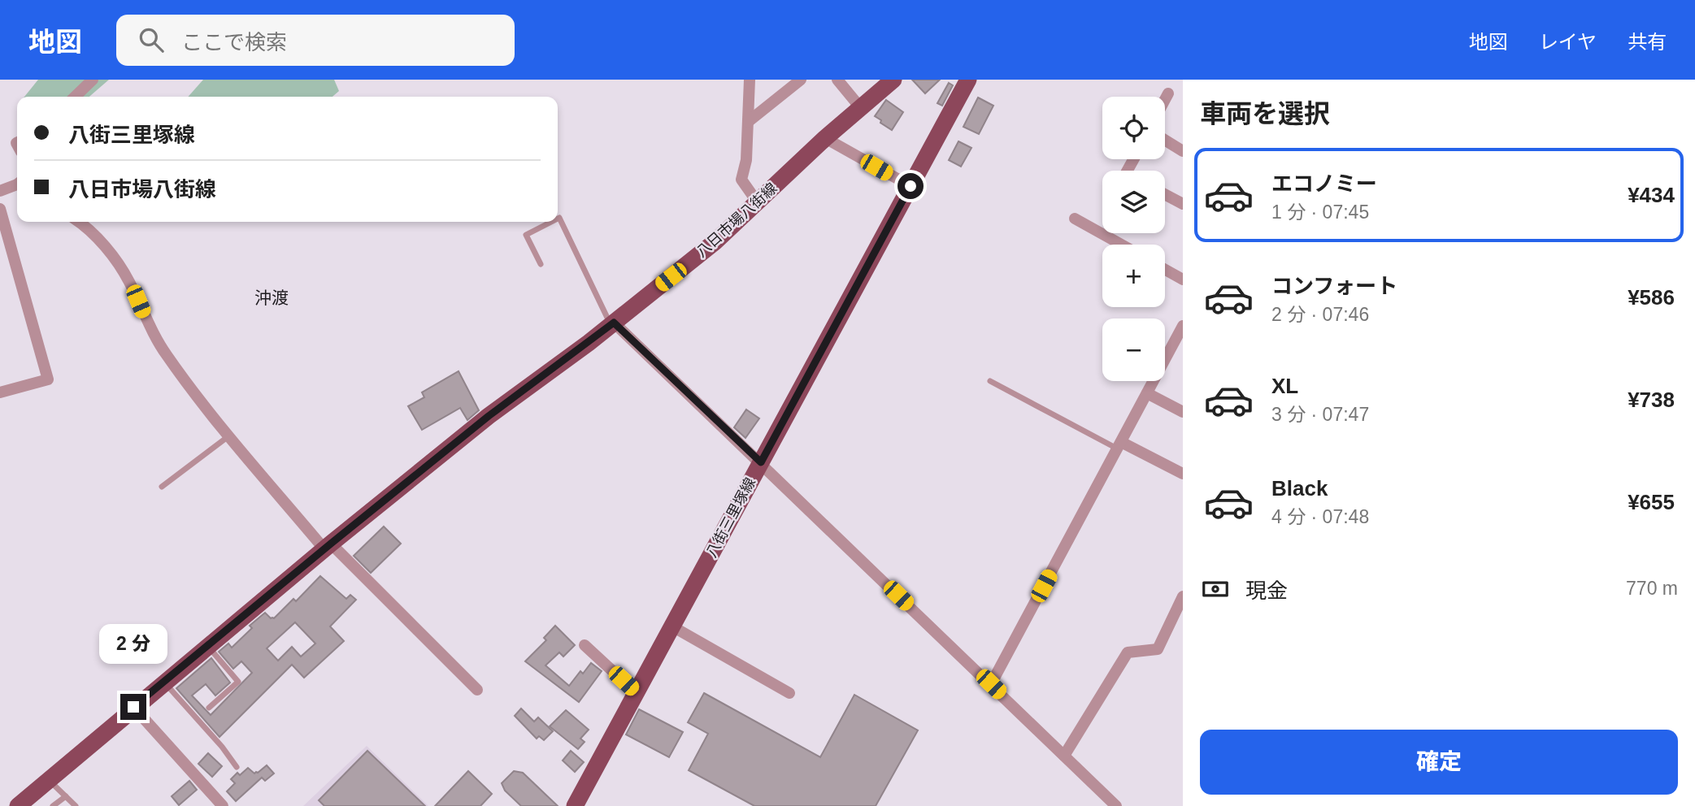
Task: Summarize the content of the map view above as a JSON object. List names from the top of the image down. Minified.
{"streets":{"main road":["八日市場八街線","八街三里塚線"]},"districts":["沖渡"],"page":{"header":"地図","search":"ここで検索","nav":["地図","レイヤ","共有"],"heading":"車両を選択","map_buttons":["+","−"],"banner":["八街三里塚線","八日市場八街線"],"list":[{"name":"エコノミー","note":"1 分 · 07:45","value":"¥434"},{"name":"コンフォート","note":"2 分 · 07:46","value":"¥586"},{"name":"XL","note":"3 分 · 07:47","value":"¥738"},{"name":"Black","note":"4 分 · 07:48","value":"¥655"}],"pay":["現金","770 m"],"bubble":"2 分","buttons":"確定"}}
